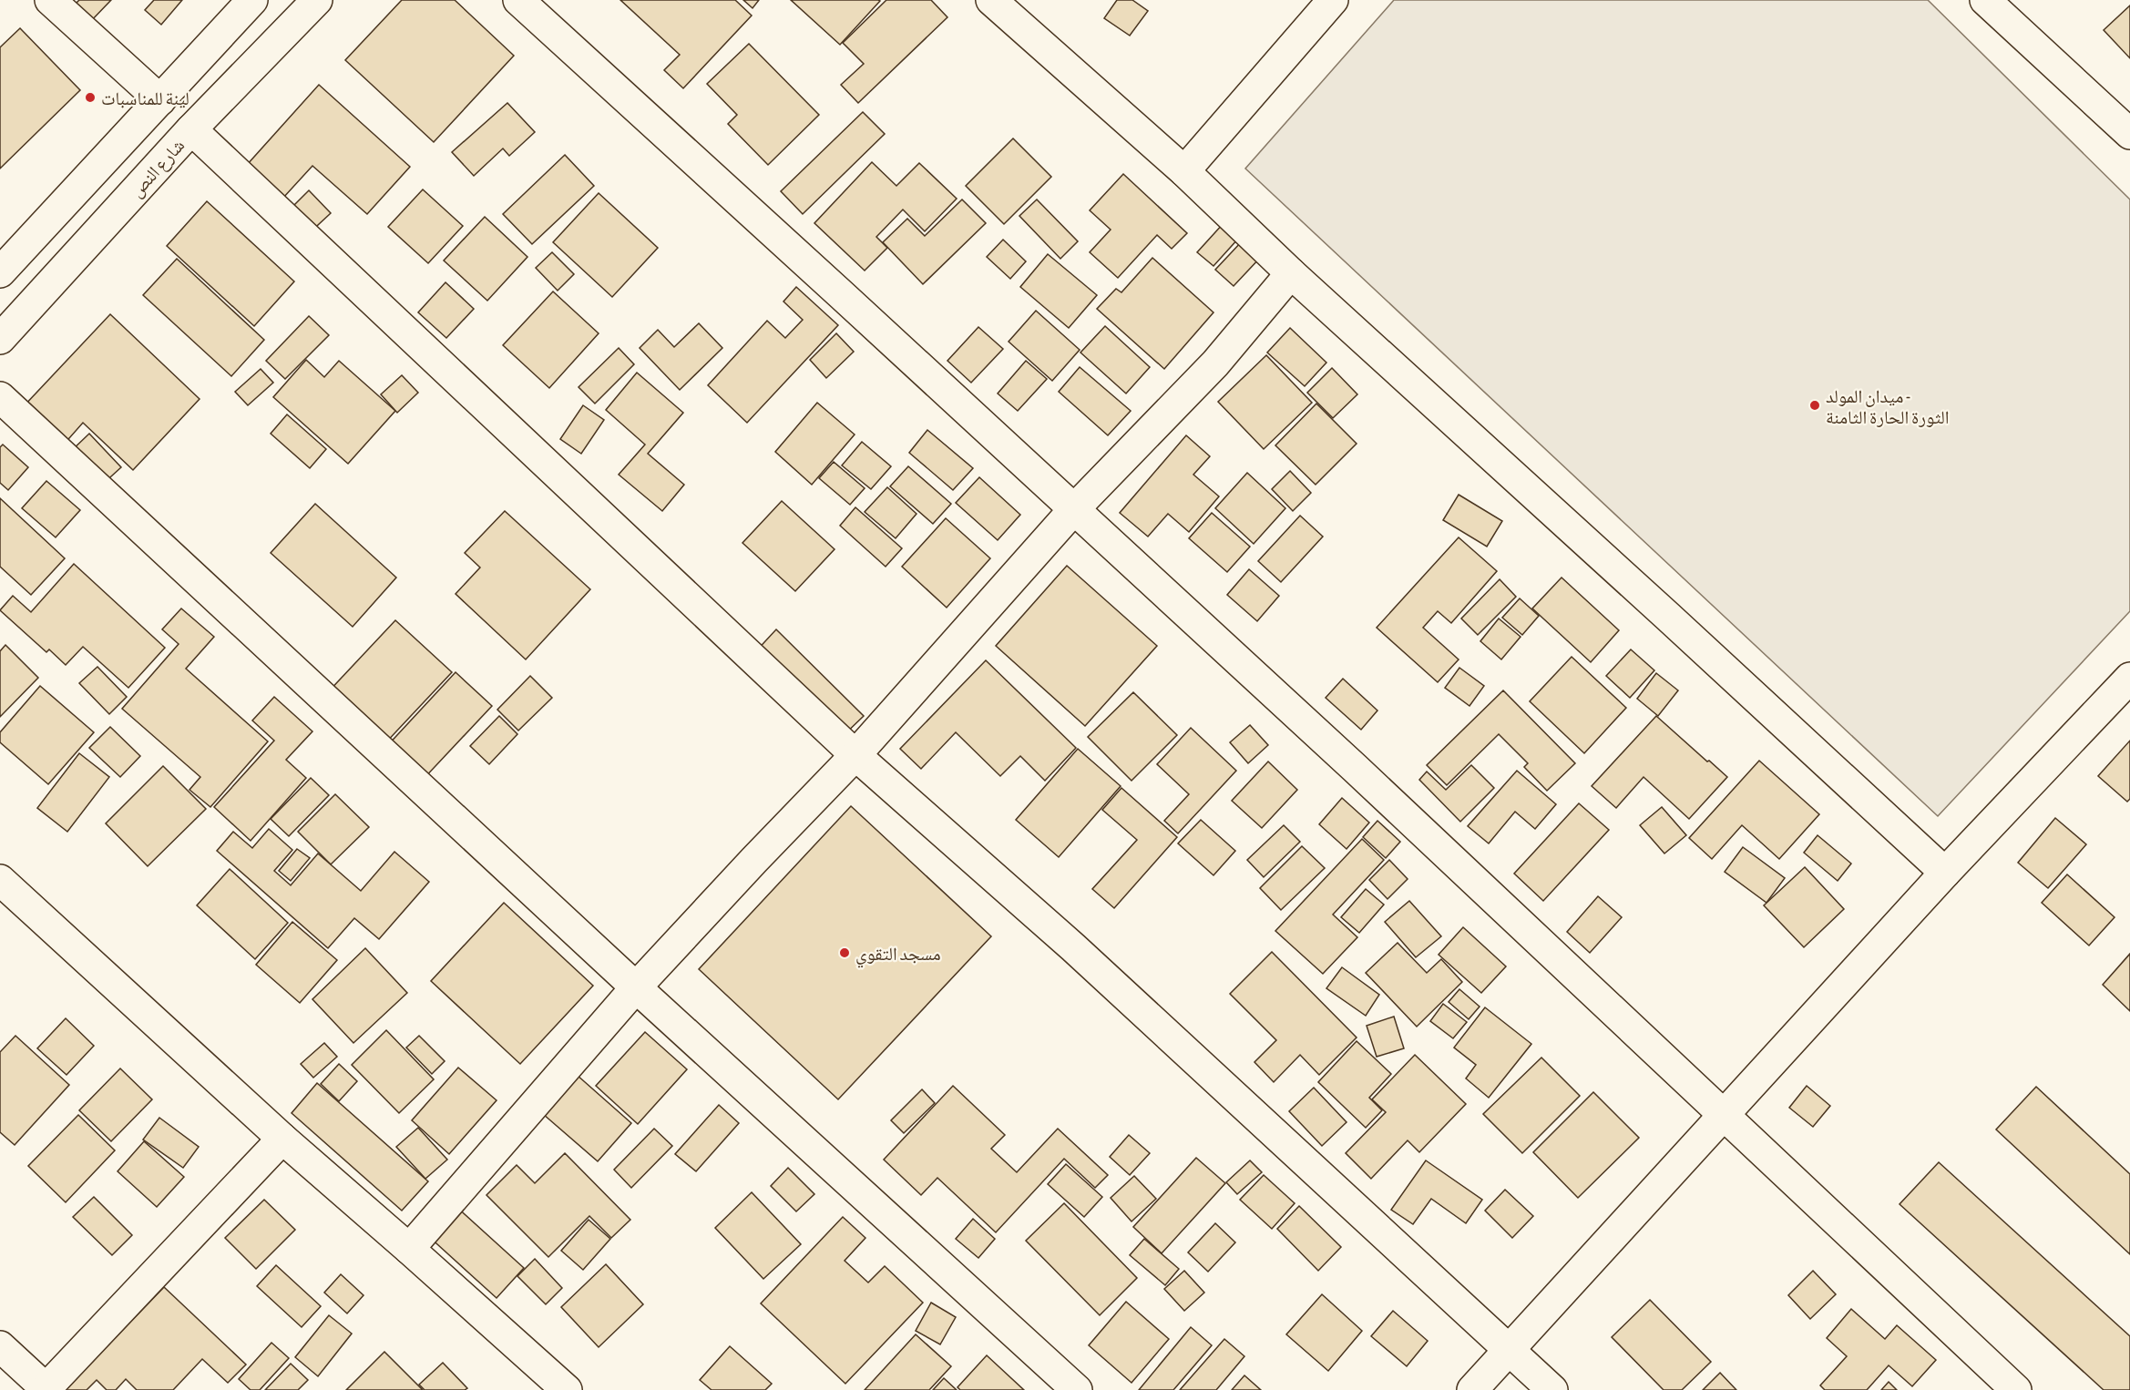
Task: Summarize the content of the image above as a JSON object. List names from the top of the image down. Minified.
{"streets":{"street":["شارع النص"]},"places":["لينة للمناسبات","ميدان المولد - الثورة الحارة الثامنة","مسجد التقوي"]}
